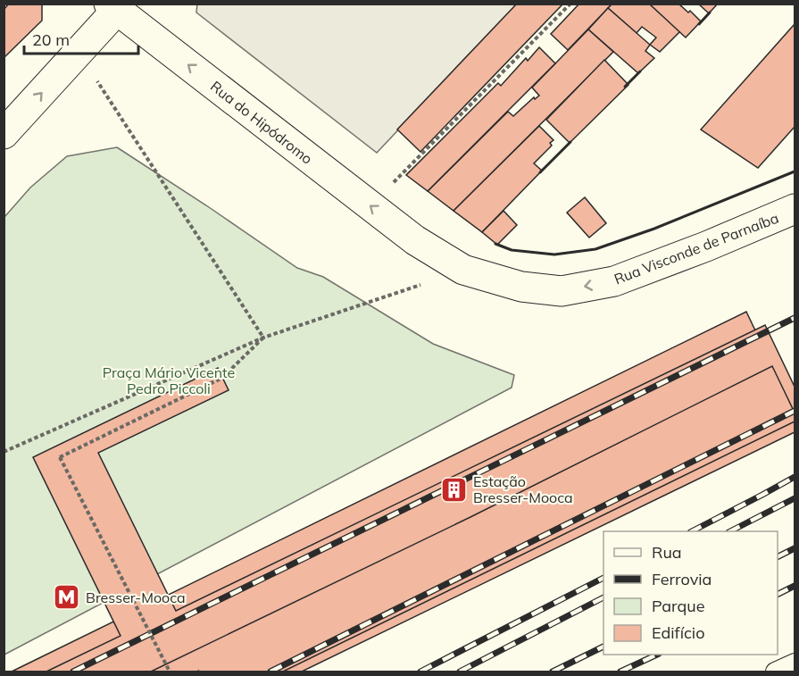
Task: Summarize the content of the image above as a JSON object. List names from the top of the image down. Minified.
{"streets":{"street":["Rua do Hipódromo","Rua Visconde de Parnaíba"]},"crossings":[["Rua do Hipódromo","Rua Visconde de Parnaíba"]],"one_way":["Rua do Hipódromo","Rua Visconde de Parnaíba"],"parks":["Praça Mário Vicente Pedro Piccoli"],"places":{"building":["Estação Bresser-Mooca"],"metro station":["Bresser-Mooca"]},"legend":["Rua","Ferrovia","Parque","Edifício"],"scale_bar":"20 m"}
